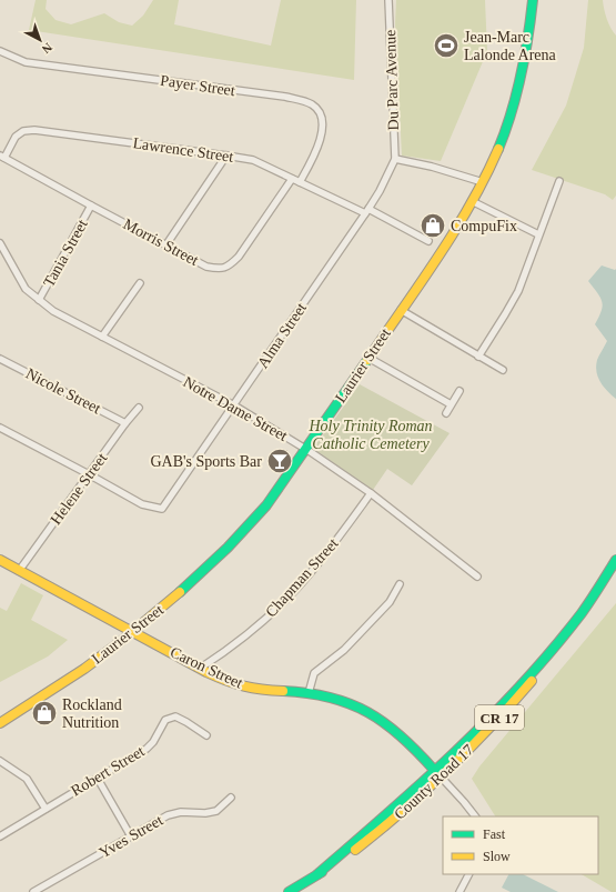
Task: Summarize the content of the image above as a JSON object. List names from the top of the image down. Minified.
{"streets":{"main road":["Laurier Street","Caron Street","CR 17","County Road 17"],"street":["Du Parc Avenue","Payer Street","Lawrence Street","Morris Street","Tania Street","Alma Street","Nicole Street","Notre Dame Street","Helene Street","Chapman Street","Robert Street","Yves Street"]},"crossings":[["Du Parc Avenue","Alma Street"],["Payer Street","Lawrence Street"],["Lawrence Street","Morris Street"],["Lawrence Street","Alma Street"],["Morris Street","Tania Street"],["Tania Street","Notre Dame Street"],["Alma Street","Notre Dame Street"],["Alma Street","Helene Street"],["Laurier Street","Notre Dame Street"],["Laurier Street","Caron Street"],["Nicole Street","Helene Street"],["Notre Dame Street","Chapman Street"],["Helene Street","Caron Street"],["Chapman Street","Caron Street"],["Caron Street","County Road 17"]],"parks":["Holy Trinity Roman Catholic Cemetery"],"places":{"sports":["Jean-Marc Lalonde Arena"],"shop":["CompuFix","Rockland Nutrition"],"bar":["GAB's Sports Bar"]},"legend":["Fast","Slow"],"north":"bottom right"}
